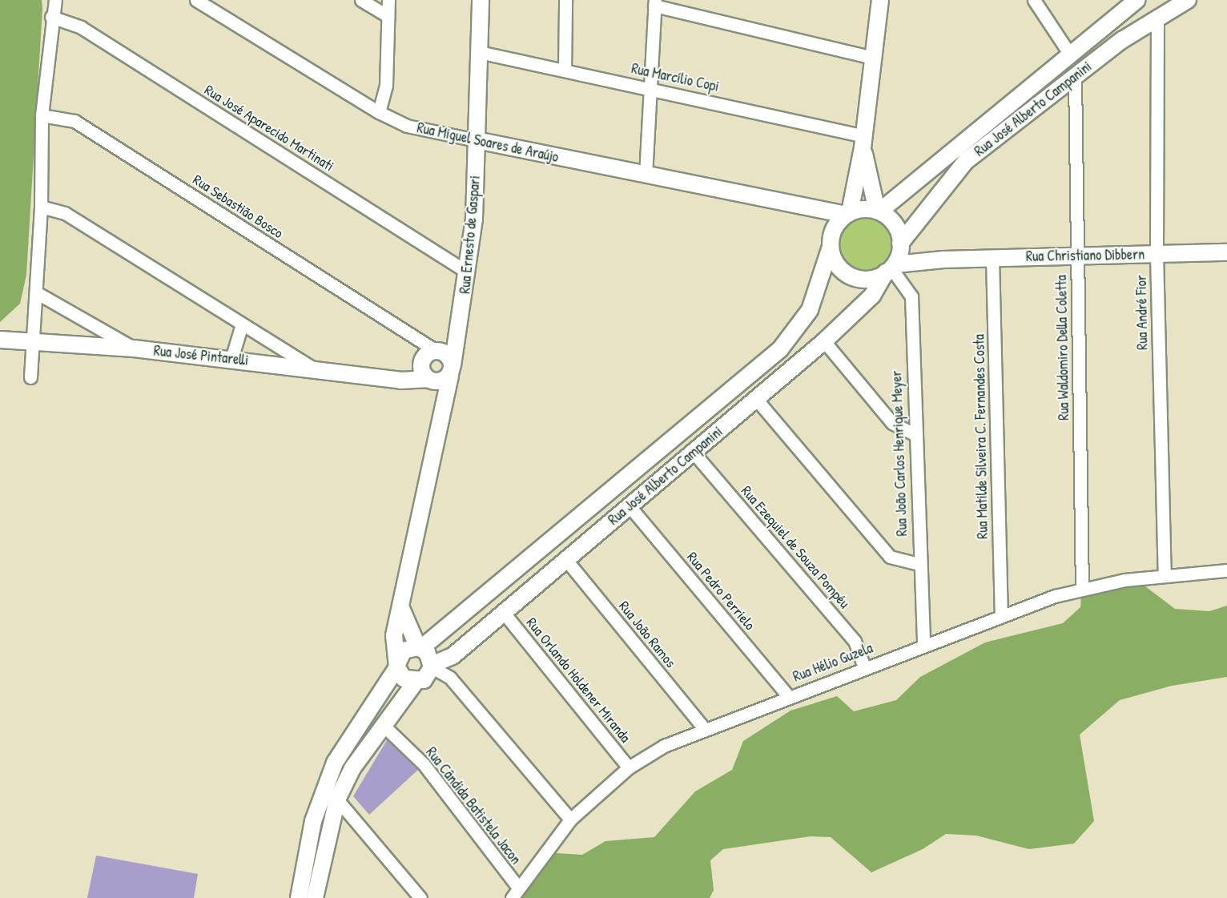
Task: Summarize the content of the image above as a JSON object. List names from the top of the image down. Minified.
{"streets":{"street":["Rua Marcílio Copi","Rua José Alberto Campanini","Rua José Aparecido Martinati","Rua Miguel Soares de Araújo","Rua Sebastião Bosco","Rua Ernesto de Gaspari","Rua Christiano Dibbern","Rua André Fior","Rua Waldomiro Della Coletta","Rua José Pintarelli","Rua Matilde Silveira C. Fernandes Costa","Rua João Carlos Henrique Meyer","Rua Ezequiel de Souza Pompéu","Rua Pedro Perrielo","Rua João Ramos","Rua Hélio Guzela","Rua Orlando Holdener Miranda","Rua Cândida Batistela Jacon"]},"crossings":[["Rua Marcílio Copi","Rua Ernesto de Gaspari"],["Rua José Alberto Campanini","Rua Miguel Soares de Araújo"],["Rua José Alberto Campanini","Rua Ernesto de Gaspari"],["Rua José Alberto Campanini","Rua Christiano Dibbern"],["Rua José Alberto Campanini","Rua André Fior"],["Rua José Alberto Campanini","Rua Waldomiro Della Coletta"],["Rua José Alberto Campanini","Rua João Carlos Henrique Meyer"],["Rua José Alberto Campanini","Rua Ezequiel de Souza Pompéu"],["Rua José Alberto Campanini","Rua Pedro Perrielo"],["Rua José Alberto Campanini","Rua João Ramos"],["Rua José Alberto Campanini","Rua Orlando Holdener Miranda"],["Rua José Aparecido Martinati","Rua Ernesto de Gaspari"],["Rua Miguel Soares de Araújo","Rua Ernesto de Gaspari"],["Rua Miguel Soares de Araújo","Rua Christiano Dibbern"],["Rua Miguel Soares de Araújo","Rua João Carlos Henrique Meyer"],["Rua Sebastião Bosco","Rua Ernesto de Gaspari"],["Rua Ernesto de Gaspari","Rua José Pintarelli"],["Rua Christiano Dibbern","Rua André Fior"],["Rua Christiano Dibbern","Rua Waldomiro Della Coletta"],["Rua Christiano Dibbern","Rua Matilde Silveira C. Fernandes Costa"],["Rua Christiano Dibbern","Rua João Carlos Henrique Meyer"],["Rua André Fior","Rua Hélio Guzela"],["Rua Waldomiro Della Coletta","Rua Hélio Guzela"],["Rua Matilde Silveira C. Fernandes Costa","Rua Hélio Guzela"],["Rua João Carlos Henrique Meyer","Rua Hélio Guzela"],["Rua Ezequiel de Souza Pompéu","Rua Hélio Guzela"],["Rua Pedro Perrielo","Rua Hélio Guzela"],["Rua João Ramos","Rua Hélio Guzela"],["Rua Hélio Guzela","Rua Orlando Holdener Miranda"],["Rua Hélio Guzela","Rua Cândida Batistela Jacon"]]}
